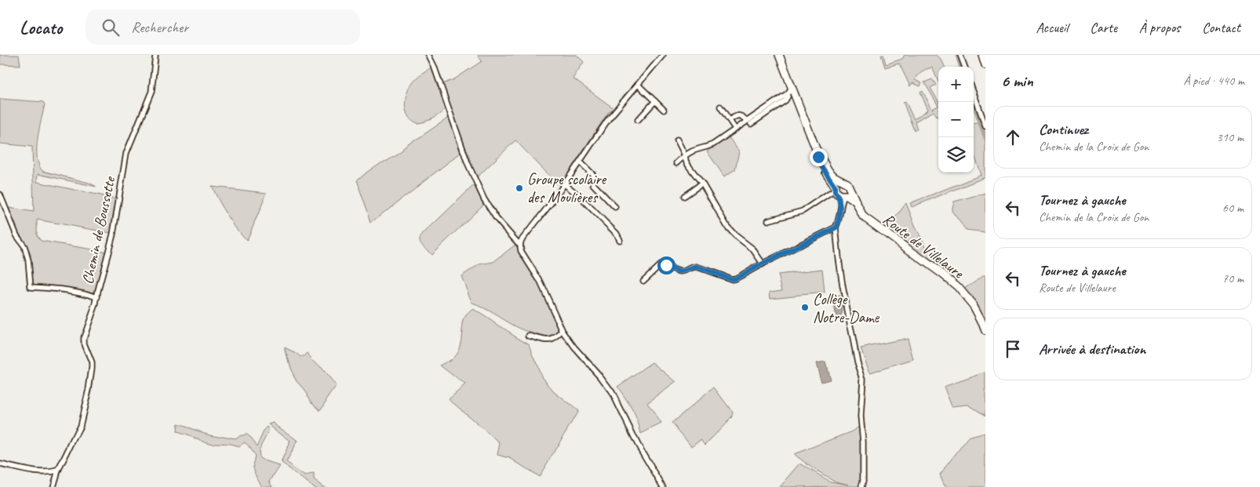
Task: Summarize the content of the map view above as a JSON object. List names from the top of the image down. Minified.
{"streets":{"main road":["Route de Villelaure"],"street":["Chemin de Boussette"]},"places":["Groupe scolaire des Moulières","Collège Notre-Dame"],"page":{"header":"Locato","search":"Rechercher","nav":["Accueil","Carte","À propos","Contact"],"heading":["6 min","À pied · 440 m"],"map_buttons":["+","−"],"list":[["Continuez","Chemin de la Croix de Gon","310 m"],["Tournez à gauche","Chemin de la Croix de Gon","60 m"],["Tournez à gauche","Route de Villelaure","70 m"],"Arrivée à destination"]}}
